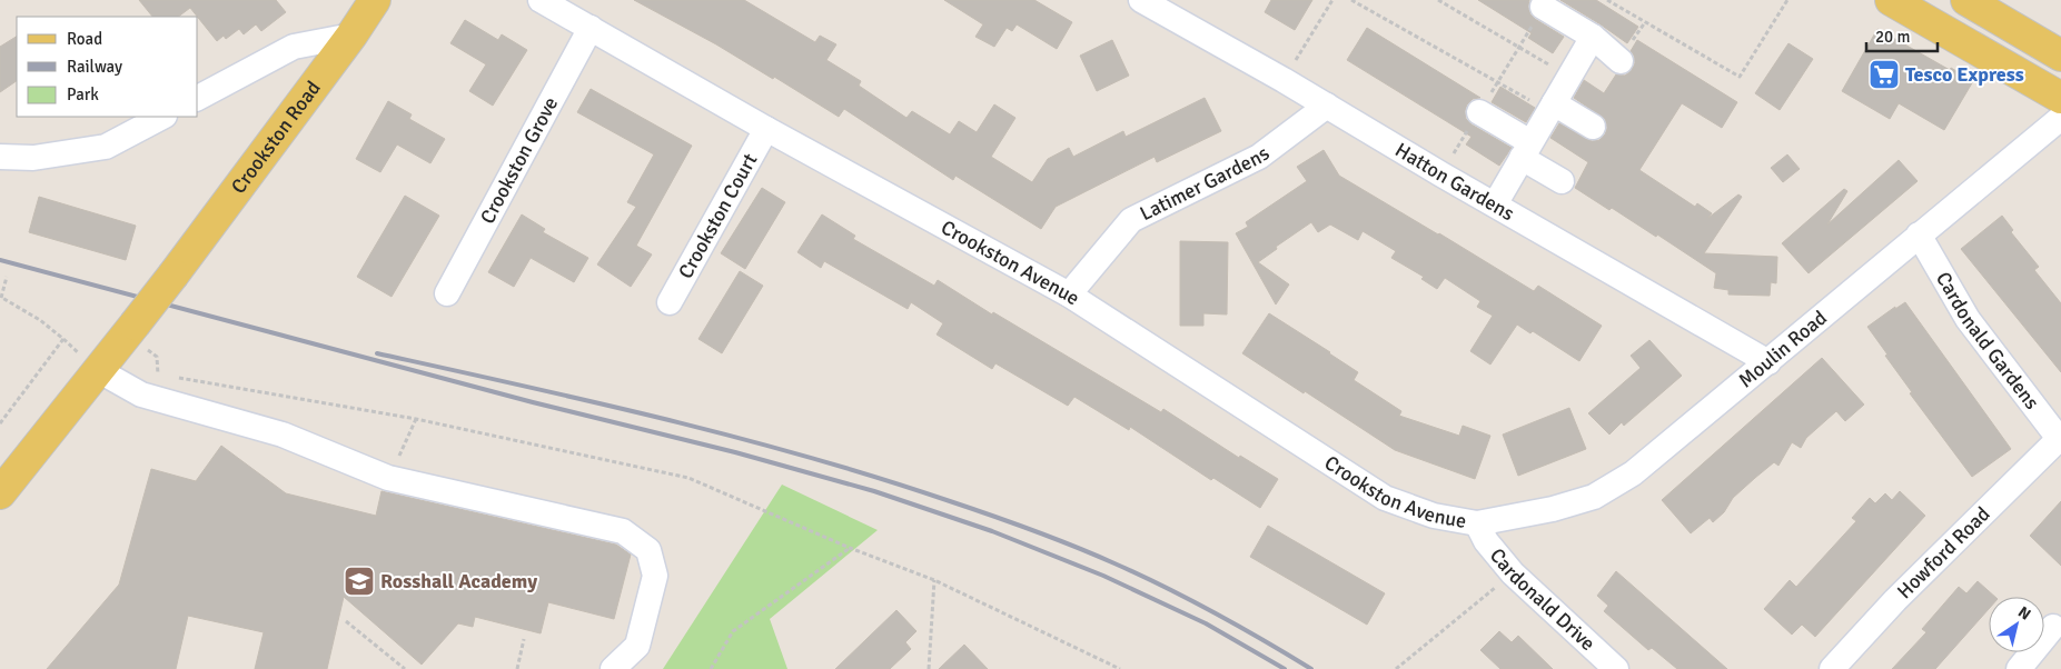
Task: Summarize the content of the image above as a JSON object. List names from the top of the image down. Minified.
{"streets":{"main road":["Crookston Road"],"street":["Crookston Grove","Hatton Gardens","Latimer Gardens","Crookston Court","Crookston Avenue","Cardonald Gardens","Moulin Road","Howford Road","Cardonald Drive"]},"crossings":[["Crookston Grove","Crookston Avenue"],["Hatton Gardens","Latimer Gardens"],["Hatton Gardens","Moulin Road"],["Latimer Gardens","Crookston Avenue"],["Crookston Court","Crookston Avenue"],["Crookston Avenue","Moulin Road"],["Crookston Avenue","Cardonald Drive"],["Cardonald Gardens","Moulin Road"],["Cardonald Gardens","Howford Road"],["Moulin Road","Cardonald Drive"]],"places":{"supermarket":["Tesco Express"],"school or university":["Rosshall Academy"]},"legend":["Road","Railway","Park"],"scale_bar":"20 m","north":"top right"}
